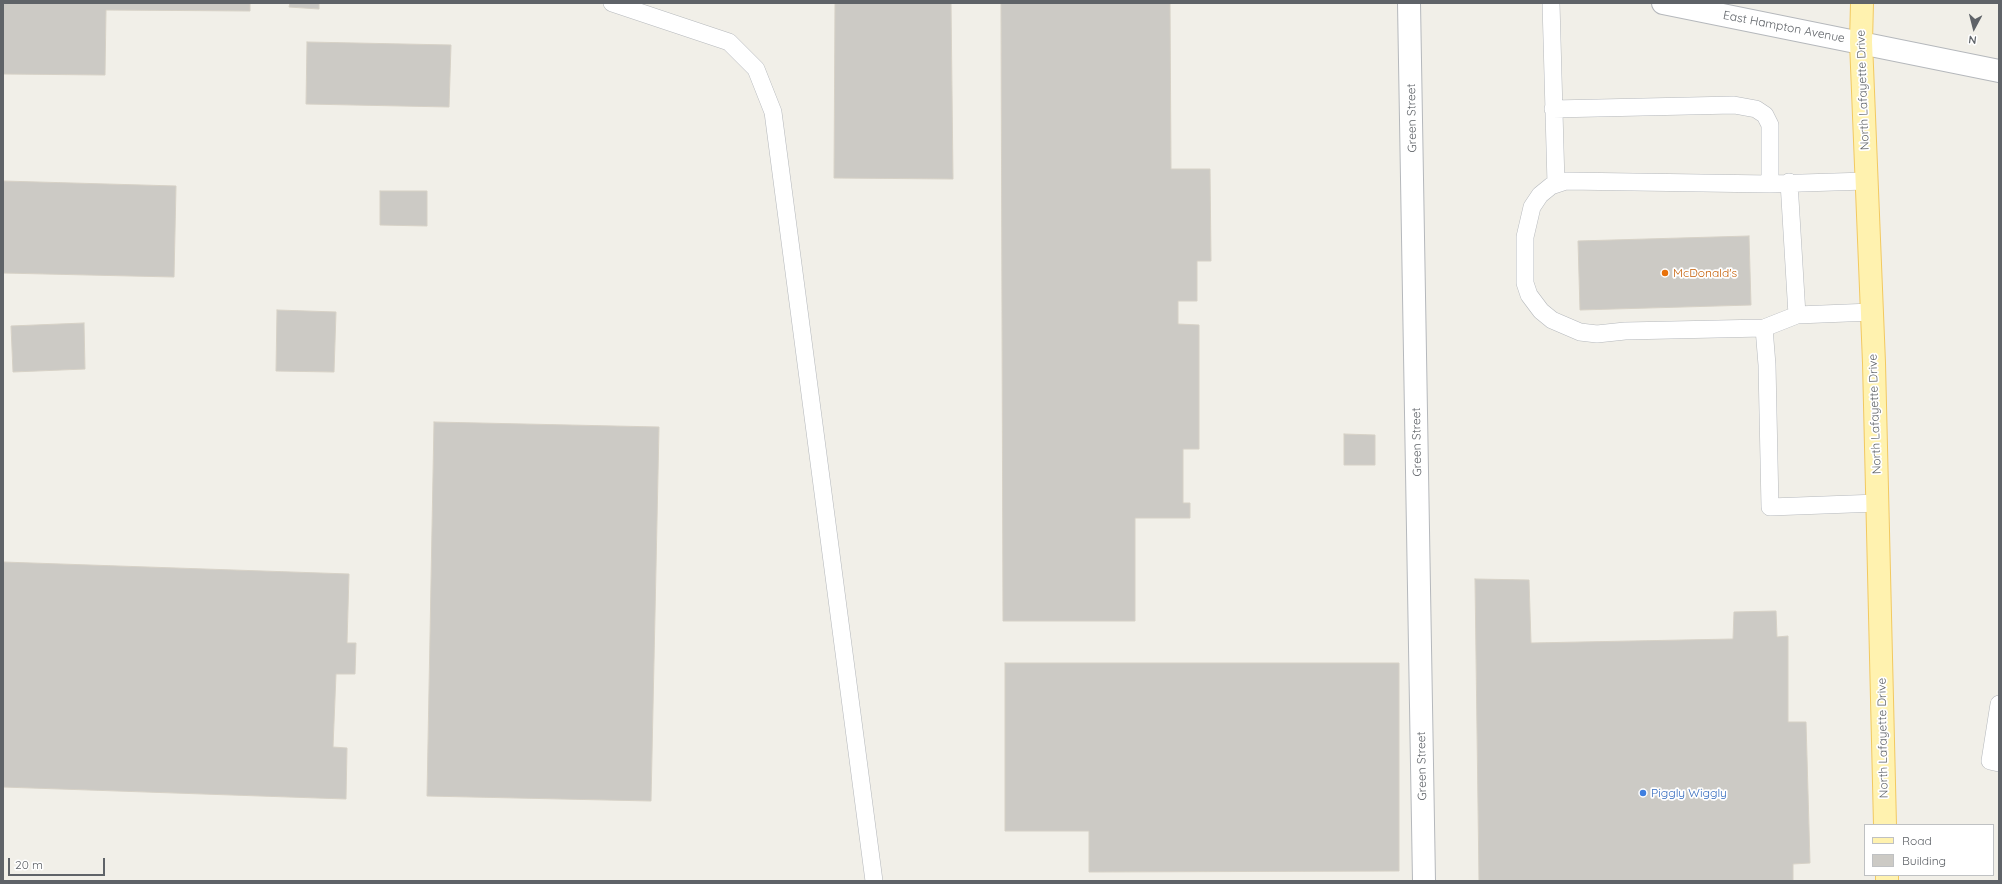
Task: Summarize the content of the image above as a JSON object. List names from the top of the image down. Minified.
{"streets":{"main road":["North Lafayette Drive"],"street":["East Hampton Avenue","Green Street"]},"crossings":[["East Hampton Avenue","North Lafayette Drive"]],"places":["McDonald's","Piggly Wiggly"],"legend":["Road","Building"],"scale_bar":"20 m","north":"bottom"}
